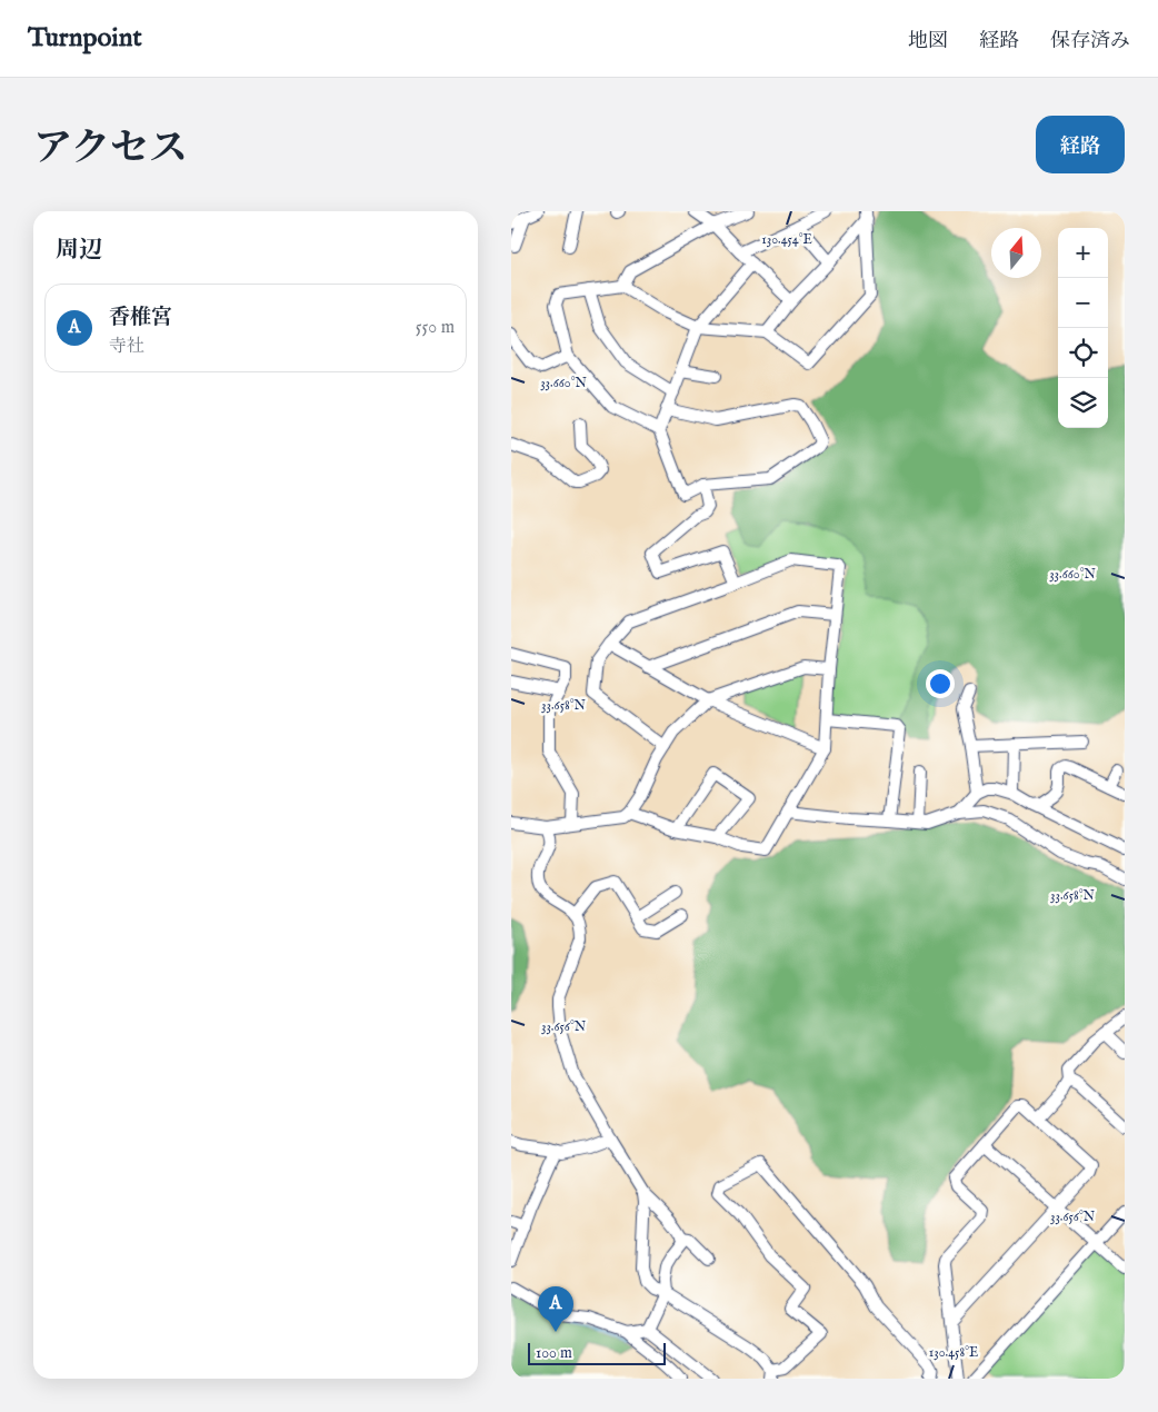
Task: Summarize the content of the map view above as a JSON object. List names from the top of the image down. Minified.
{"scale_bar":"100 m","north":"top","page":{"header":"Turnpoint","nav":["地図","経路","保存済み"],"title":"アクセス","buttons":"経路","heading":"周辺","map_buttons":["+","−"],"list":[{"mark":"A","name":"香椎宮","note":"寺社","value":"550 m"}],"pins":"A","scale":"100 m"},"coordinates":["130.454°E","33.660°N","33.658°N","33.656°N","130.458°E"]}
